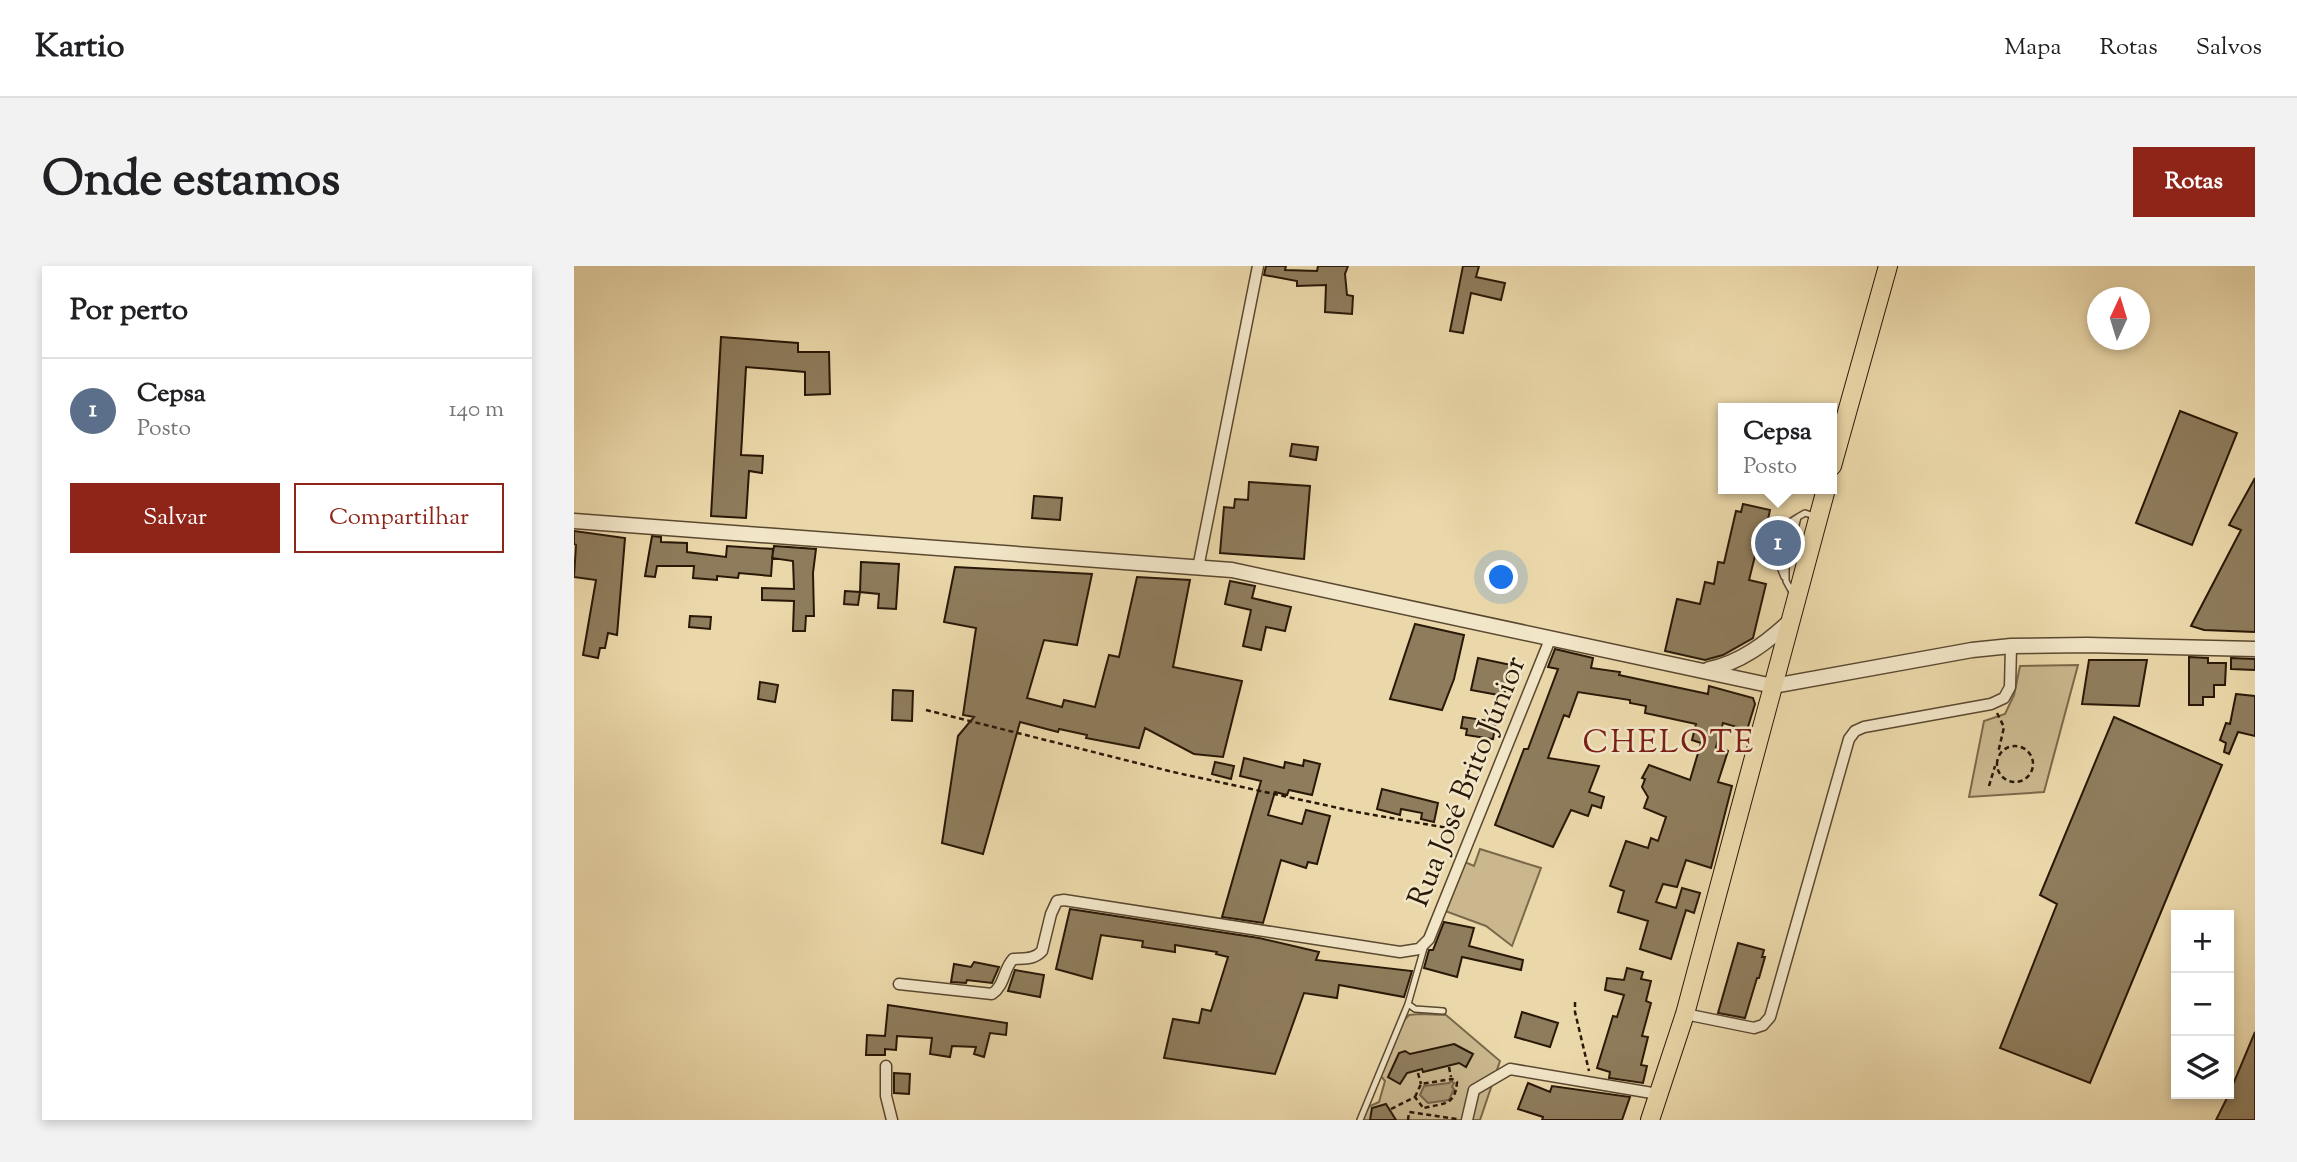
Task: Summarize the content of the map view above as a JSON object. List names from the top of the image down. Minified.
{"streets":{"street":["Rua José Brito Júnior"]},"districts":["CHELOTE"],"north":"top","page":{"header":"Kartio","nav":["Mapa","Rotas","Salvos"],"title":"Onde estamos","buttons":["Rotas",["Salvar","Compartilhar"]],"heading":"Por perto","list":[{"mark":"1","name":"Cepsa","note":"Posto","value":"140 m"}],"popup":["Cepsa","Posto"],"pins":"1","map_buttons":["+","−"]}}
